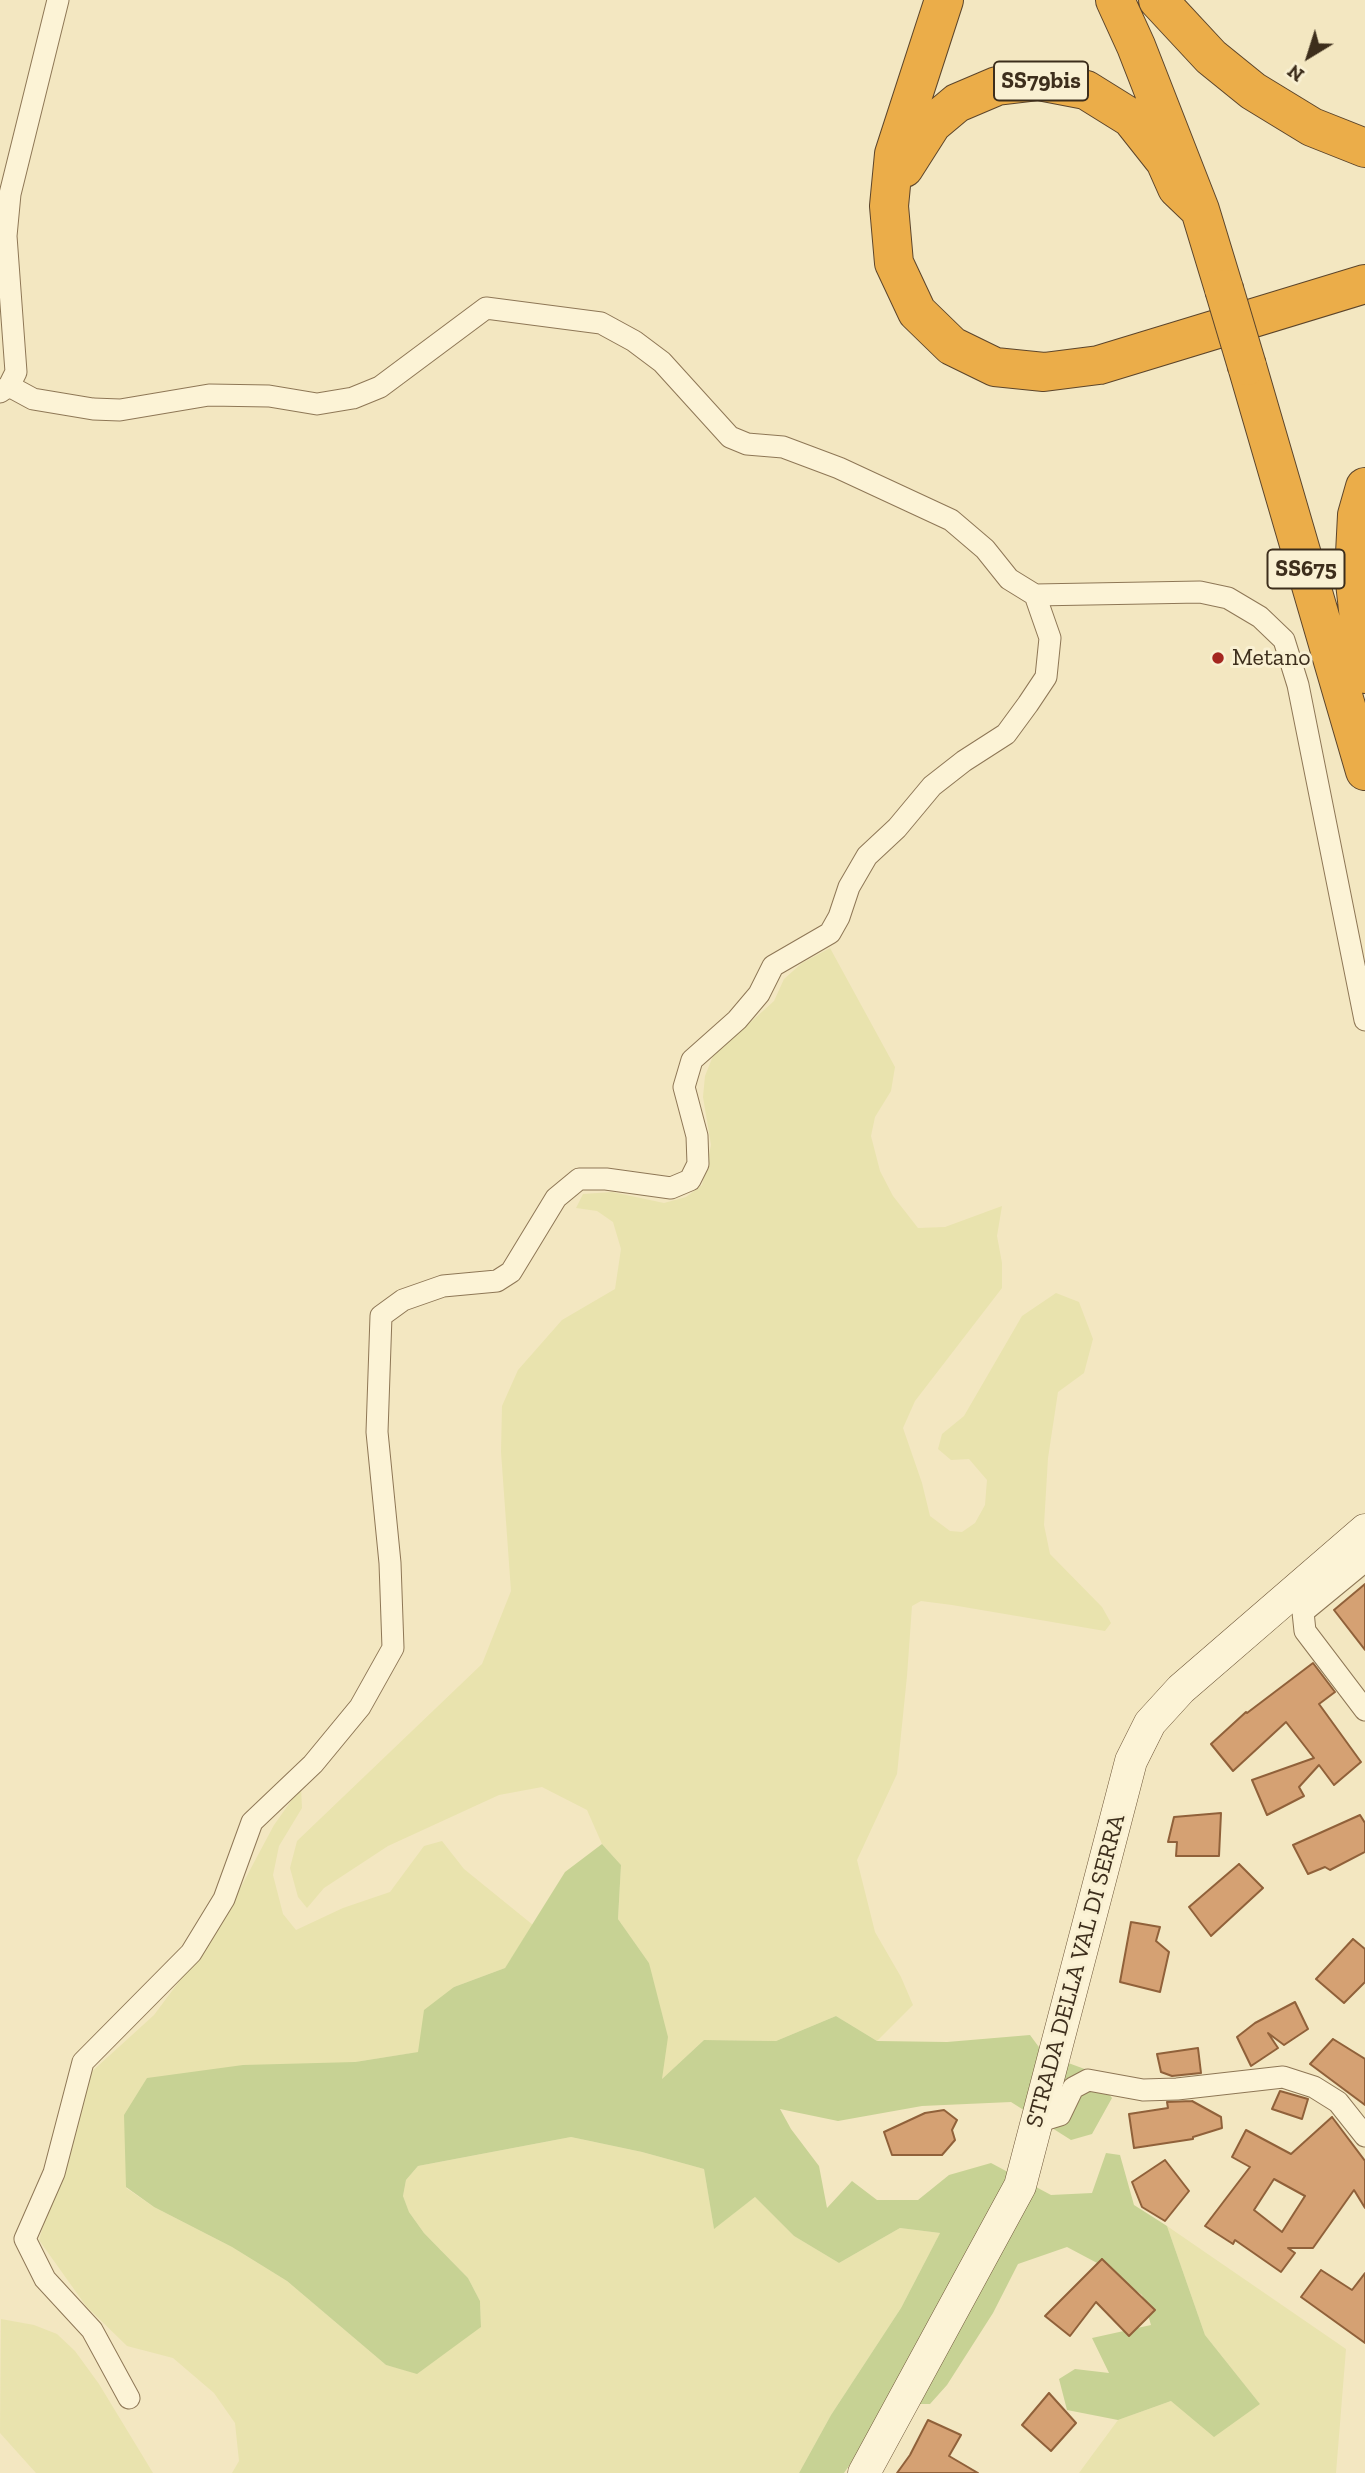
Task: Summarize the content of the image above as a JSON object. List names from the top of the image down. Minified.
{"streets":{"highway":["SS79bis","SS675"],"street":["STRADA DELLA VAL DI SERRA"]},"crossings":[["SS79bis","SS675"]],"places":["Metano"],"north":"bottom left"}
